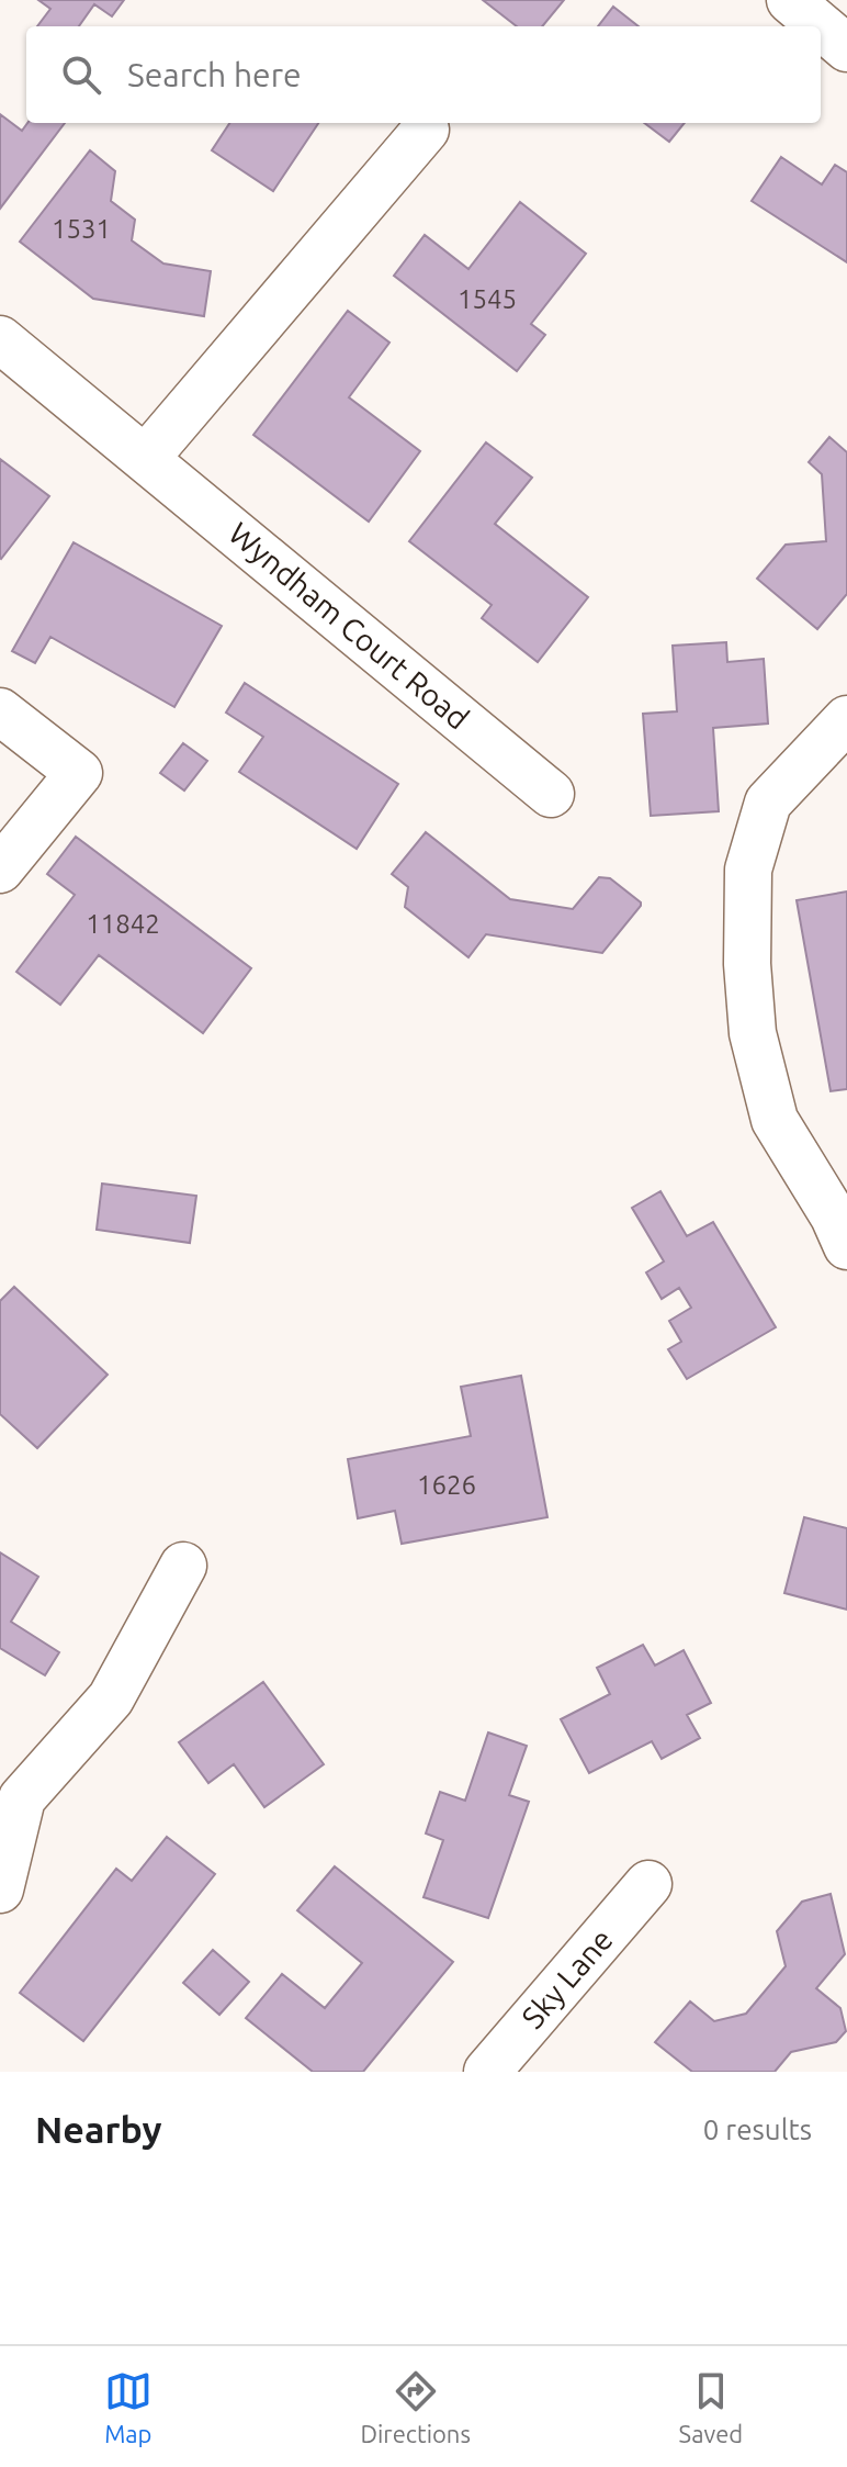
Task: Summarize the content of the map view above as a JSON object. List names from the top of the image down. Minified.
{"streets":{"street":["Wyndham Court Road","Sky Lane"]},"house_numbers":["1531","1545","11842","1626"],"page":{"search":"Search here","heading":["Nearby","0 results"],"nav":["Map","Directions","Saved"]}}
